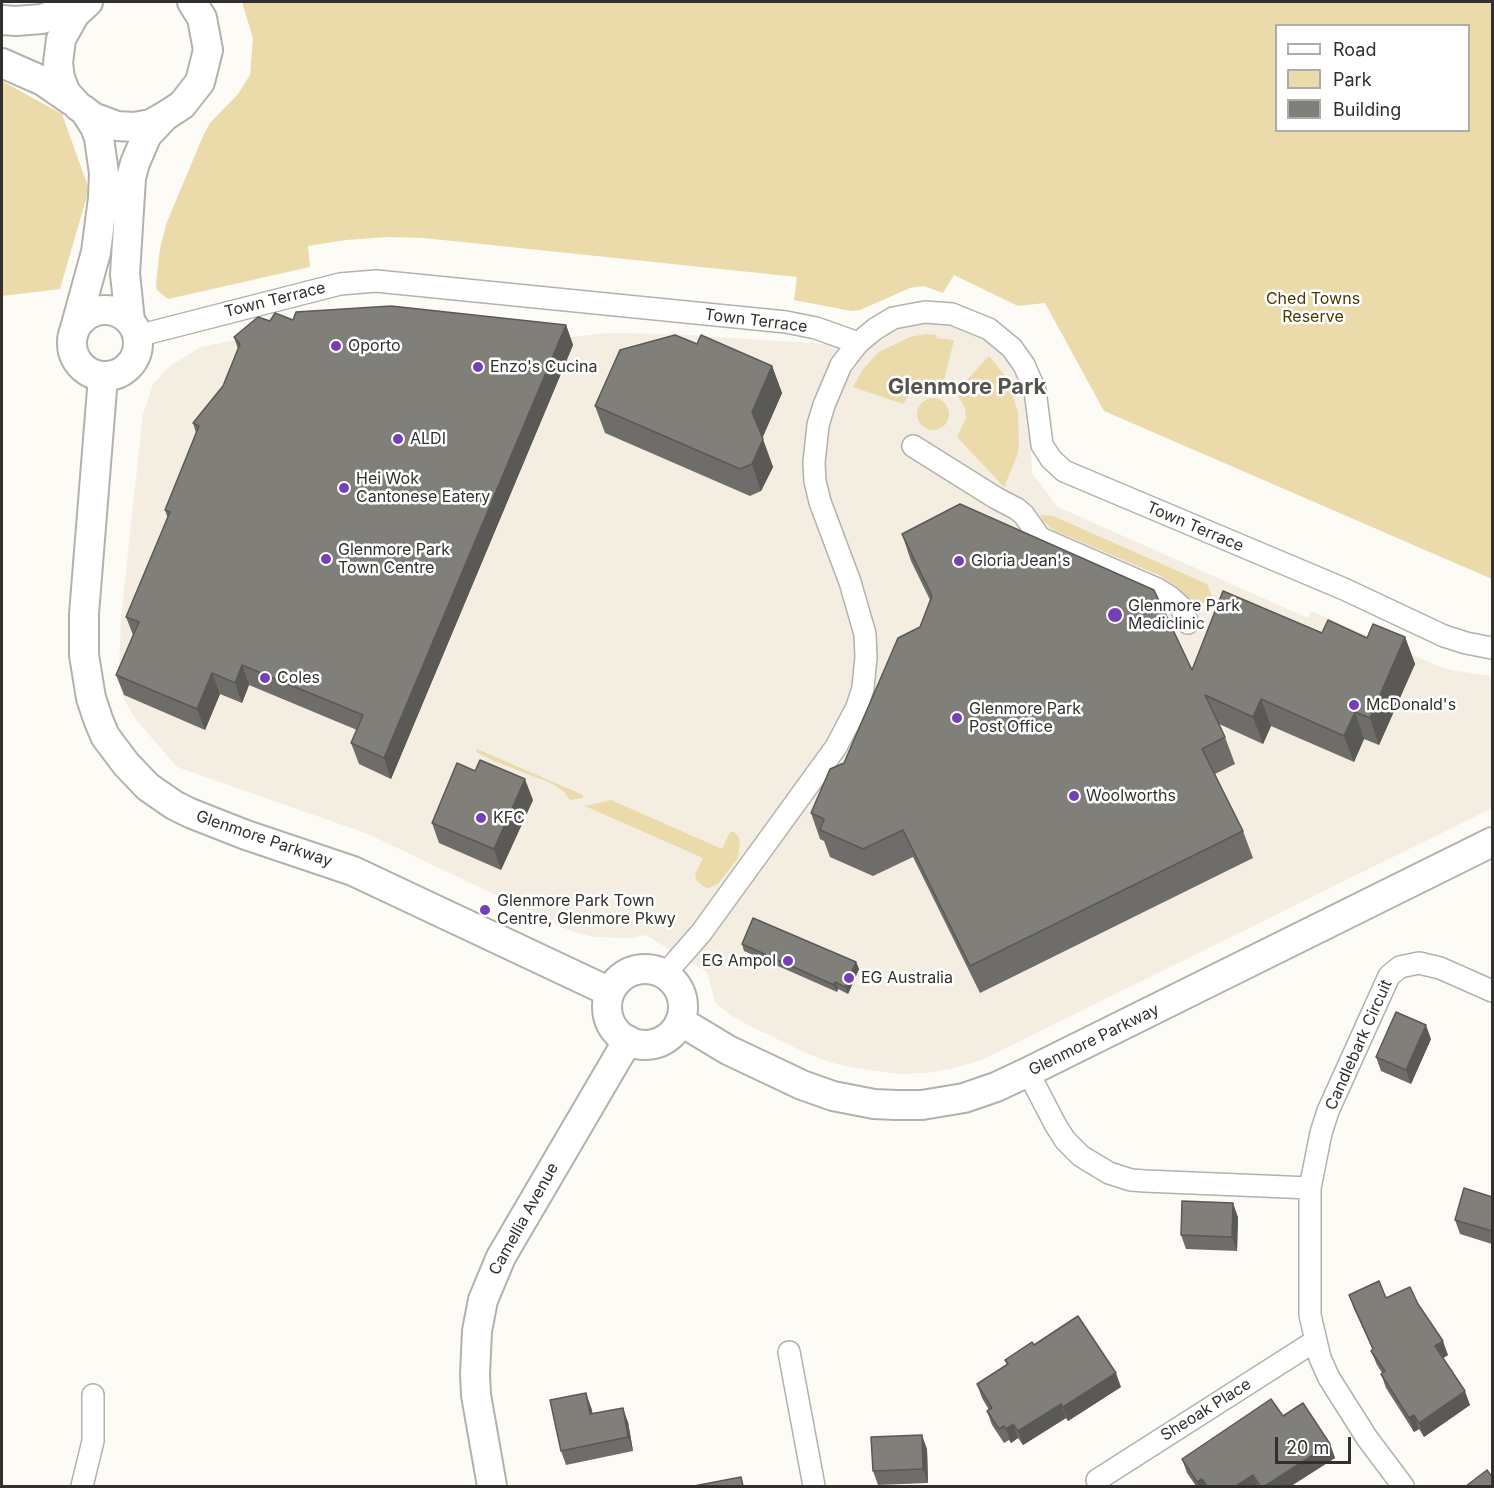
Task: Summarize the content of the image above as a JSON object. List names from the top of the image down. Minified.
{"streets":{"main road":["Glenmore Parkway","Camellia Avenue"],"street":["Town Terrace","Candlebark Circuit","Sheoak Place"]},"crossings":[["Town Terrace","Glenmore Parkway"],["Glenmore Parkway","Camellia Avenue"],["Candlebark Circuit","Sheoak Place"]],"districts":["Glenmore Park"],"parks":["Ched Towns Reserve"],"places":["Oporto","Enzo's Cucina","ALDI","Hei Wok Cantonese Eatery","Glenmore Park Town Centre","Gloria Jean's","Glenmore Park Mediclinic","Coles","McDonald's","Glenmore Park Post Office","Woolworths","KFC","Glenmore Park Town Centre, Glenmore Pkwy","EG Ampol","EG Australia"],"legend":["Road","Park","Building"],"scale_bar":"20 m"}
